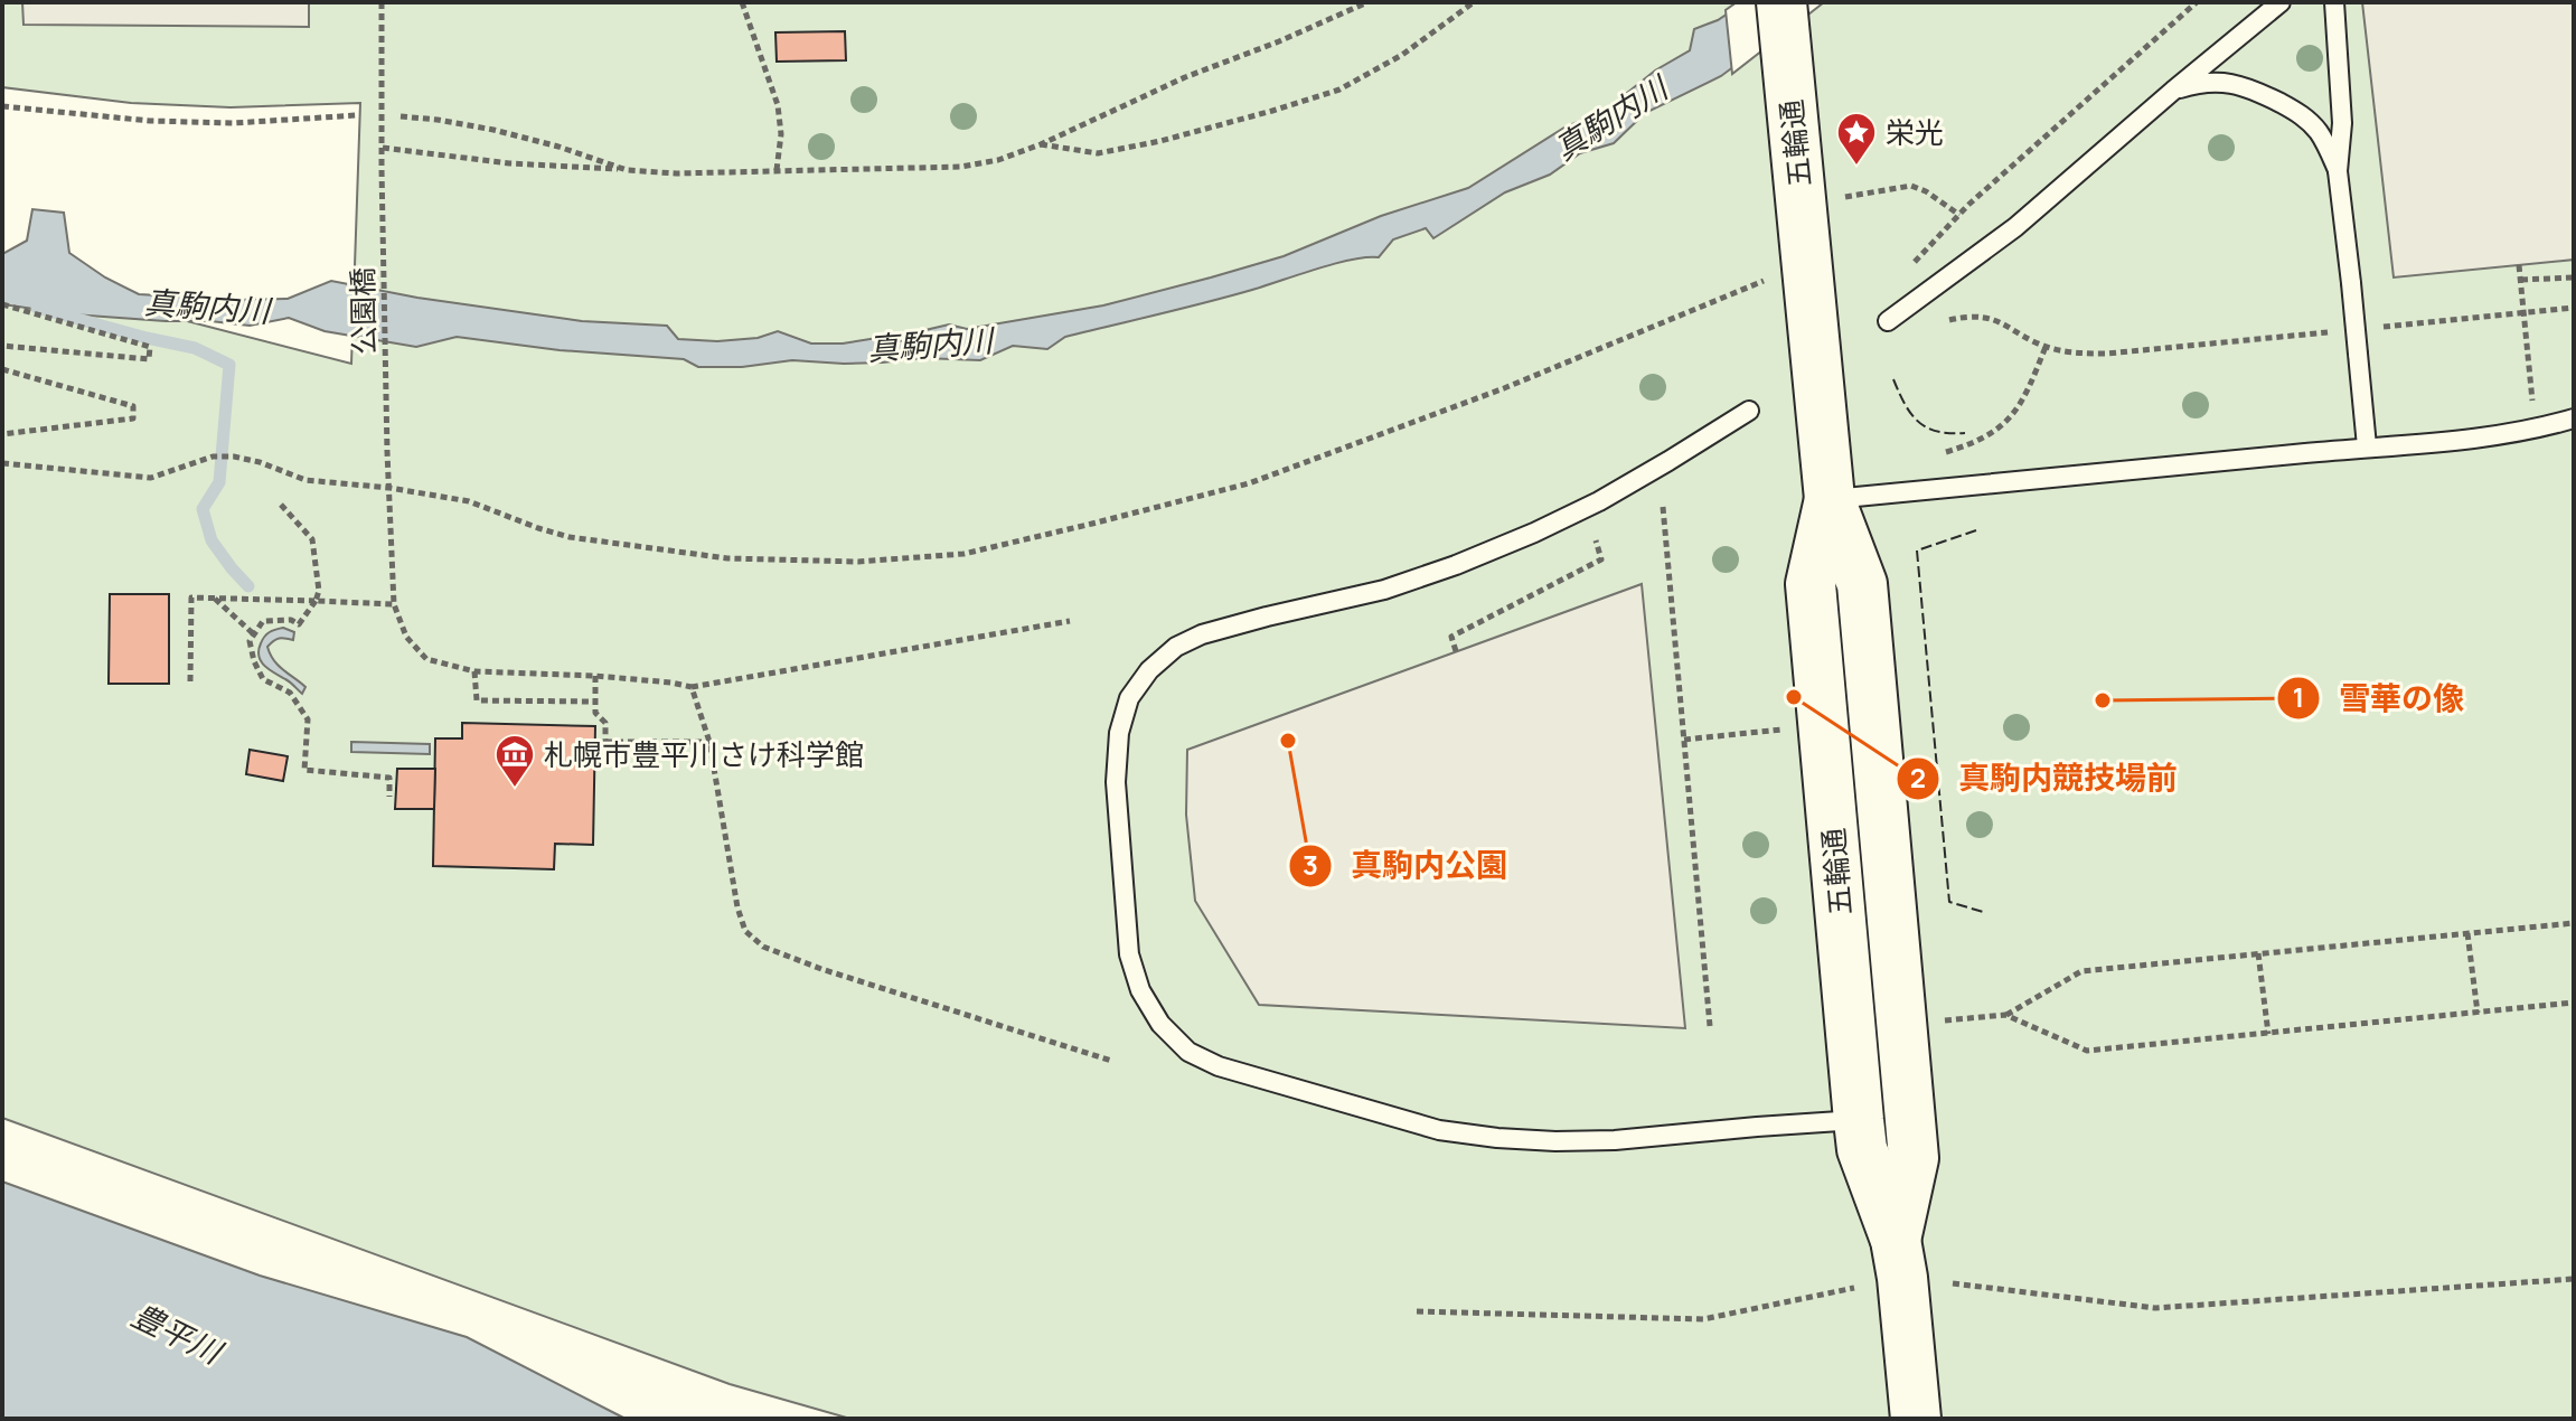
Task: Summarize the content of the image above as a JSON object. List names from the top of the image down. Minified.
{"streets":{"main road":["五輪通"],"path":["公園橋"]},"water":["真駒内川","豊平川"],"places":{"place":["栄光"],"other":["真駒内競技場前","雪華の像","真駒内公園"],"museum":["札幌市豊平川さけ科学館"]}}
